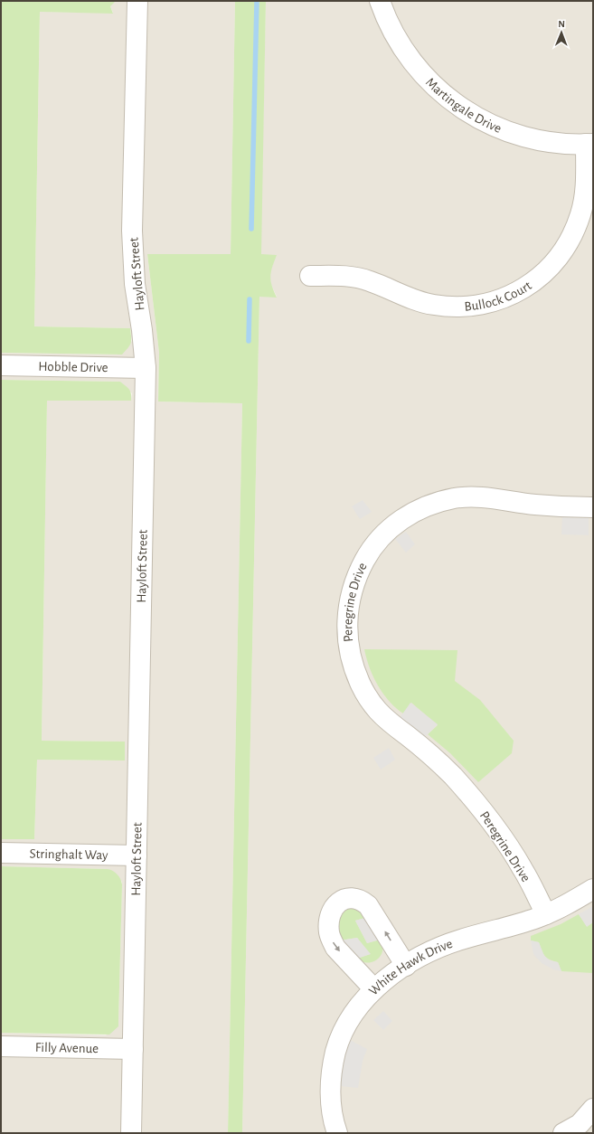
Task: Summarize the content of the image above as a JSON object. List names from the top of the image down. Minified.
{"streets":{"street":["Martingale Drive","Hayloft Street","Bullock Court","Hobble Drive","Peregrine Drive","Stringhalt Way","White Hawk Drive","Filly Avenue"]},"crossings":[["Martingale Drive","Bullock Court"],["Hayloft Street","Hobble Drive"],["Hayloft Street","Stringhalt Way"],["Hayloft Street","Filly Avenue"],["Peregrine Drive","White Hawk Drive"]],"north":"top"}
